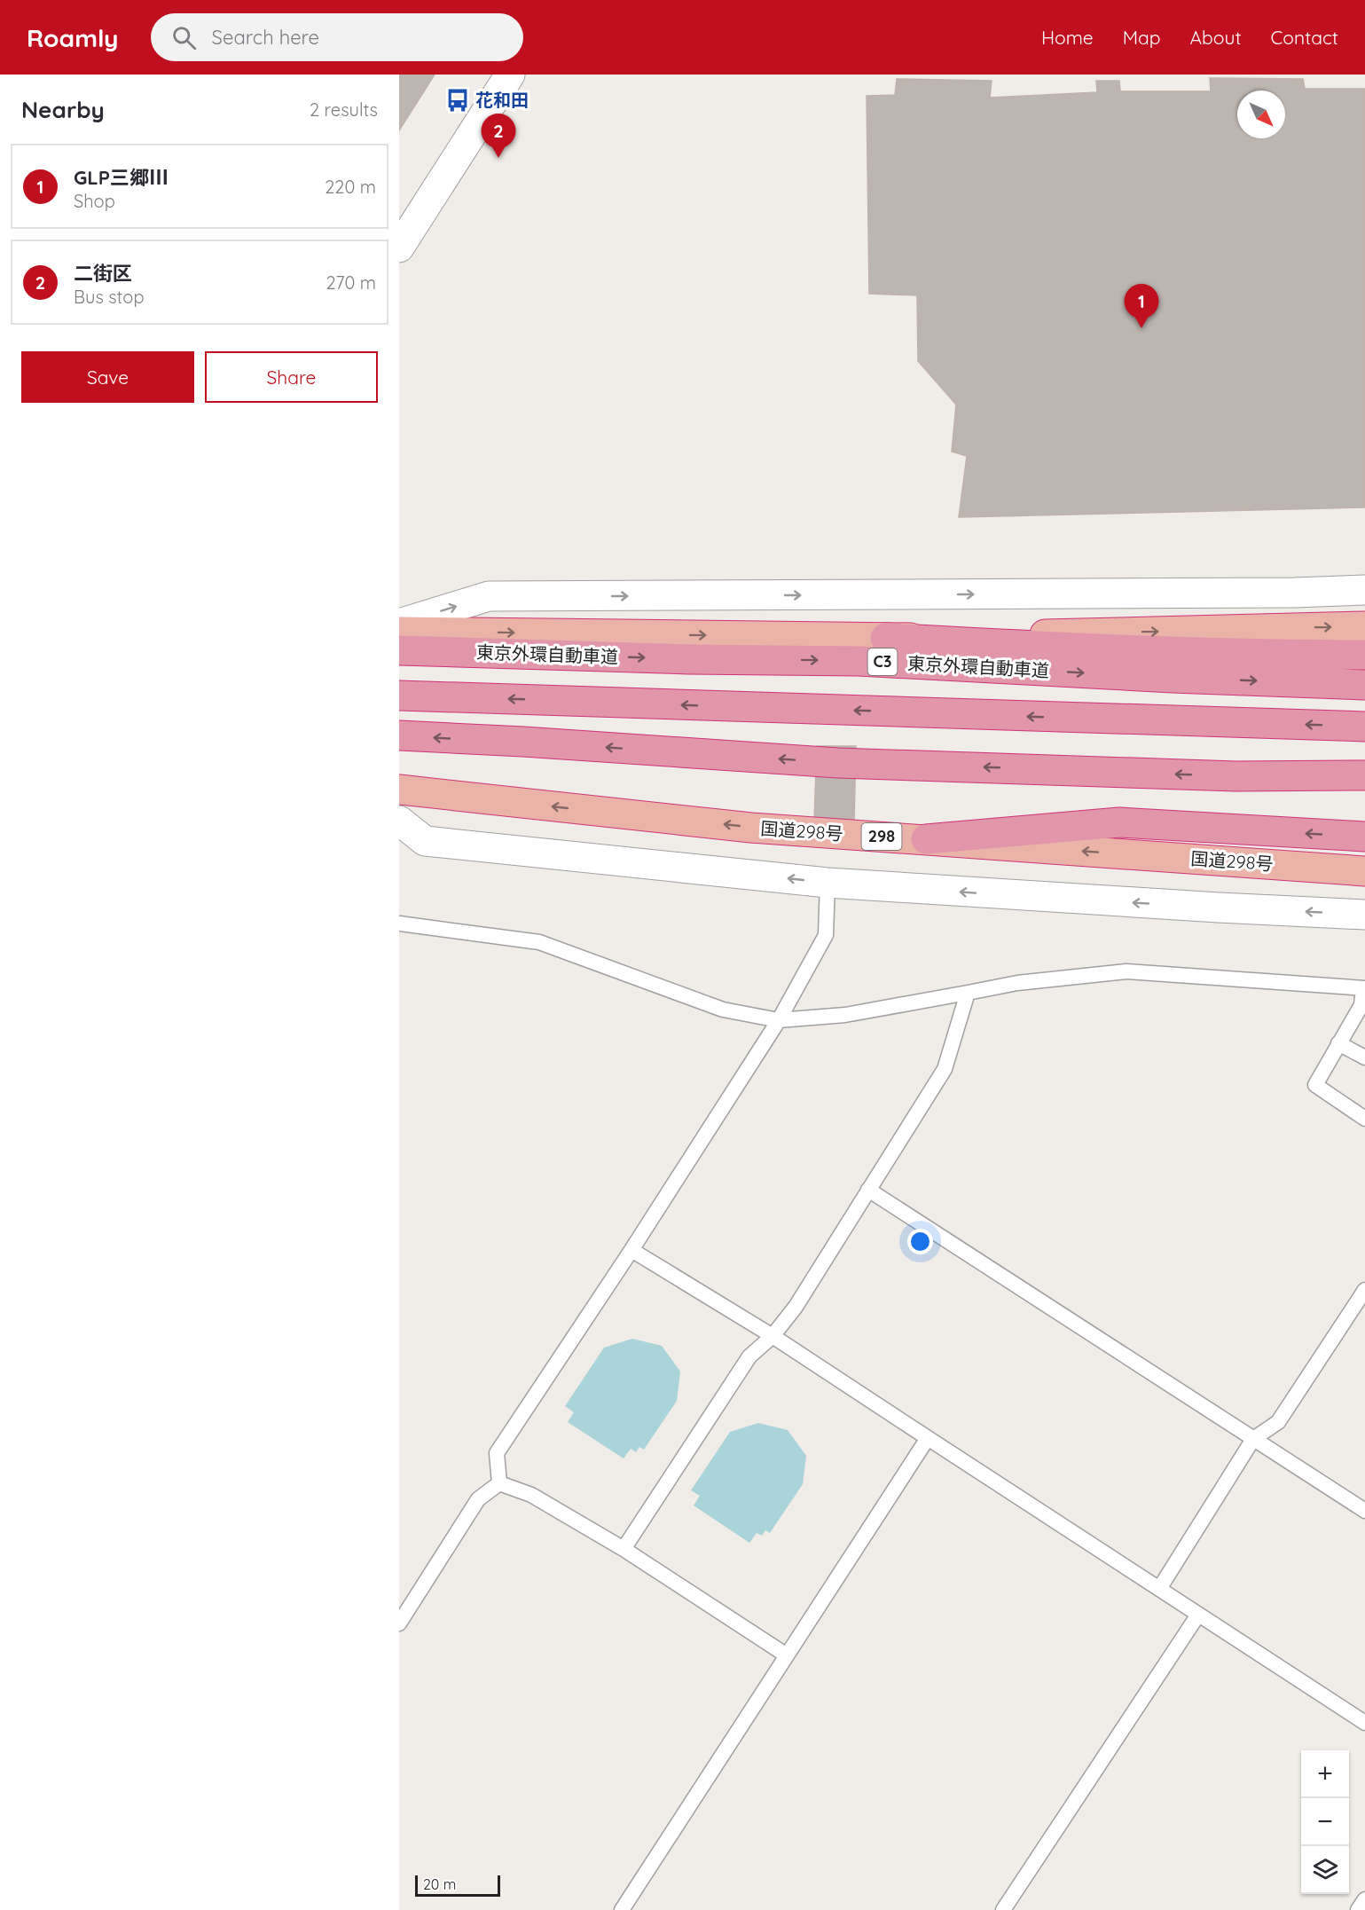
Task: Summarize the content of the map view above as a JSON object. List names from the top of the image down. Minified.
{"streets":{"highway":["東京外環自動車道","C3","国道298号","298"]},"places":{"bus stop":["花和田"]},"scale_bar":"20 m","north":"bottom right","page":{"header":"Roamly","search":"Search here","nav":["Home","Map","About","Contact"],"heading":["Nearby","2 results"],"pins":["2","1"],"list":[{"mark":"1","name":"GLP三郷Ⅲ","note":"Shop","value":"220 m"},{"mark":"2","name":"二街区","note":"Bus stop","value":"270 m"}],"buttons":["Save","Share"],"map_buttons":["+","−"],"scale":"20 m"}}
